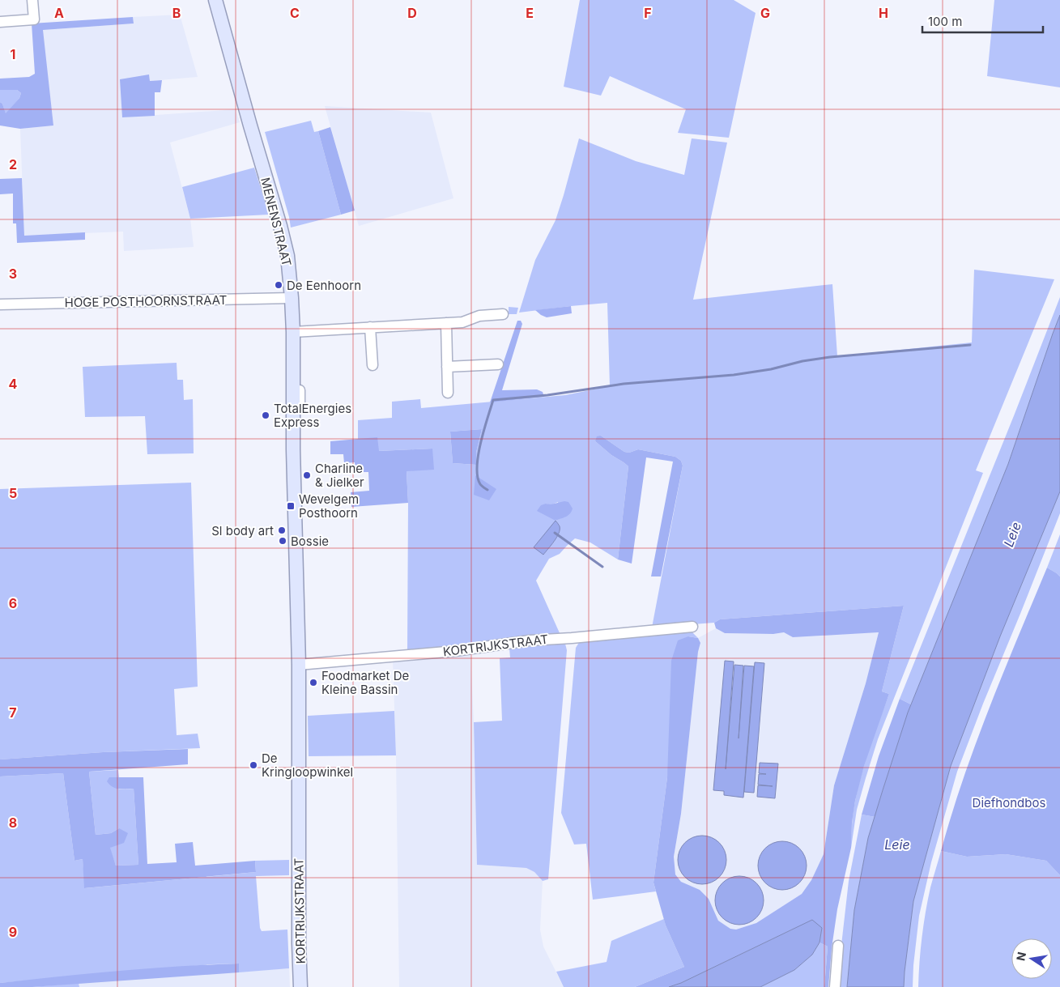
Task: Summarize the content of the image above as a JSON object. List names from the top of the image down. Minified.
{"streets":{"main road":["MENENSTRAAT","KORTRIJKSTRAAT"],"street":["HOGE POSTHOORNSTRAAT"]},"crossings":[["MENENSTRAAT","HOGE POSTHOORNSTRAAT"],["MENENSTRAAT","KORTRIJKSTRAAT"]],"water":["Leie"],"parks":["Diefhondbos"],"places":{"other":["De Eenhoorn","TotalEnergies Express","Charline & Jielker","Sl body art","Bossie","Foodmarket De Kleine Bassin","De Kringloopwinkel"],"transit":["Wevelgem Posthoorn"]},"scale_bar":"100 m","north":"left","grid":{"columns":["A","B","C","D","E","F","G","H"],"rows":["1","2","3","4","5","6","7","8","9"]}}
